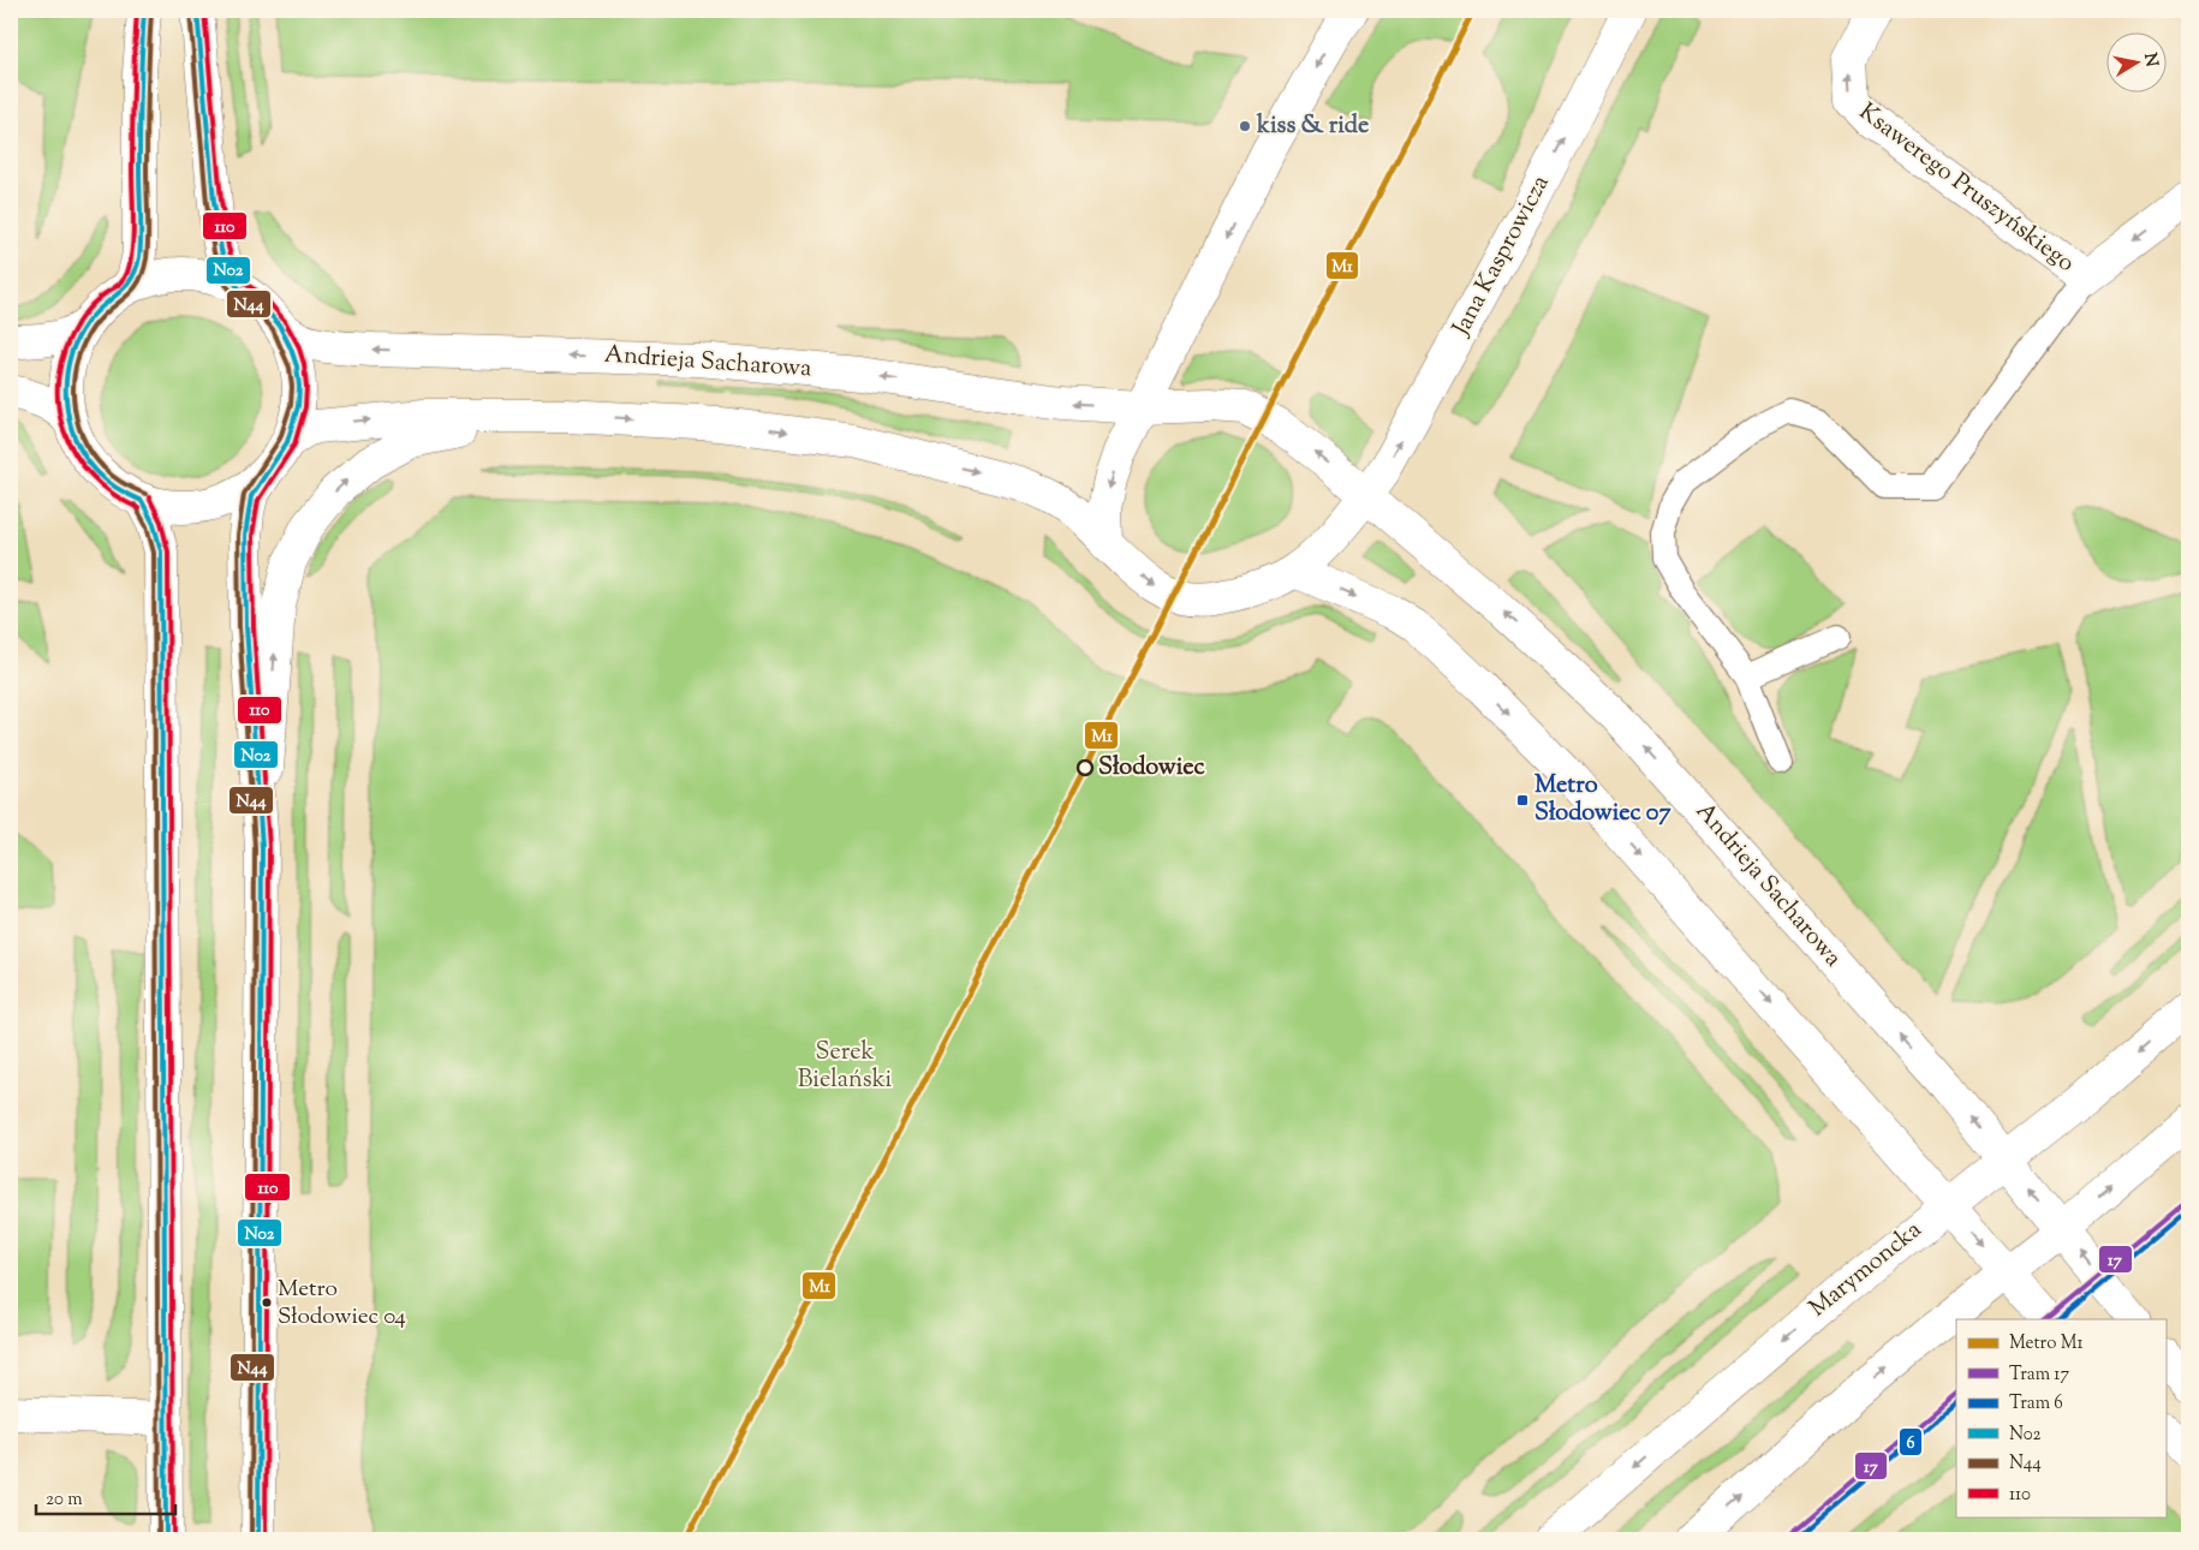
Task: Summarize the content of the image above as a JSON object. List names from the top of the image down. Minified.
{"streets":{"street":["Ksawerego Pruszyńskiego","Jana Kasprowicza","Andrieja Sacharowa","Marymoncka"]},"crossings":[["Jana Kasprowicza","Andrieja Sacharowa"],["Andrieja Sacharowa","Marymoncka"]],"parks":["Serek Bielański"],"places":{"other":["kiss & ride","Słodowiec","Metro Słodowiec 04"],"transit":["Metro Słodowiec 07"]},"lines":["metro line M1","transit line N02","transit line N44","transit line 110","tram line 17","tram line 6"],"legend":["Metro M1","Tram 17","Tram 6","N02","N44","110"],"scale_bar":"20 m","north":"right"}
